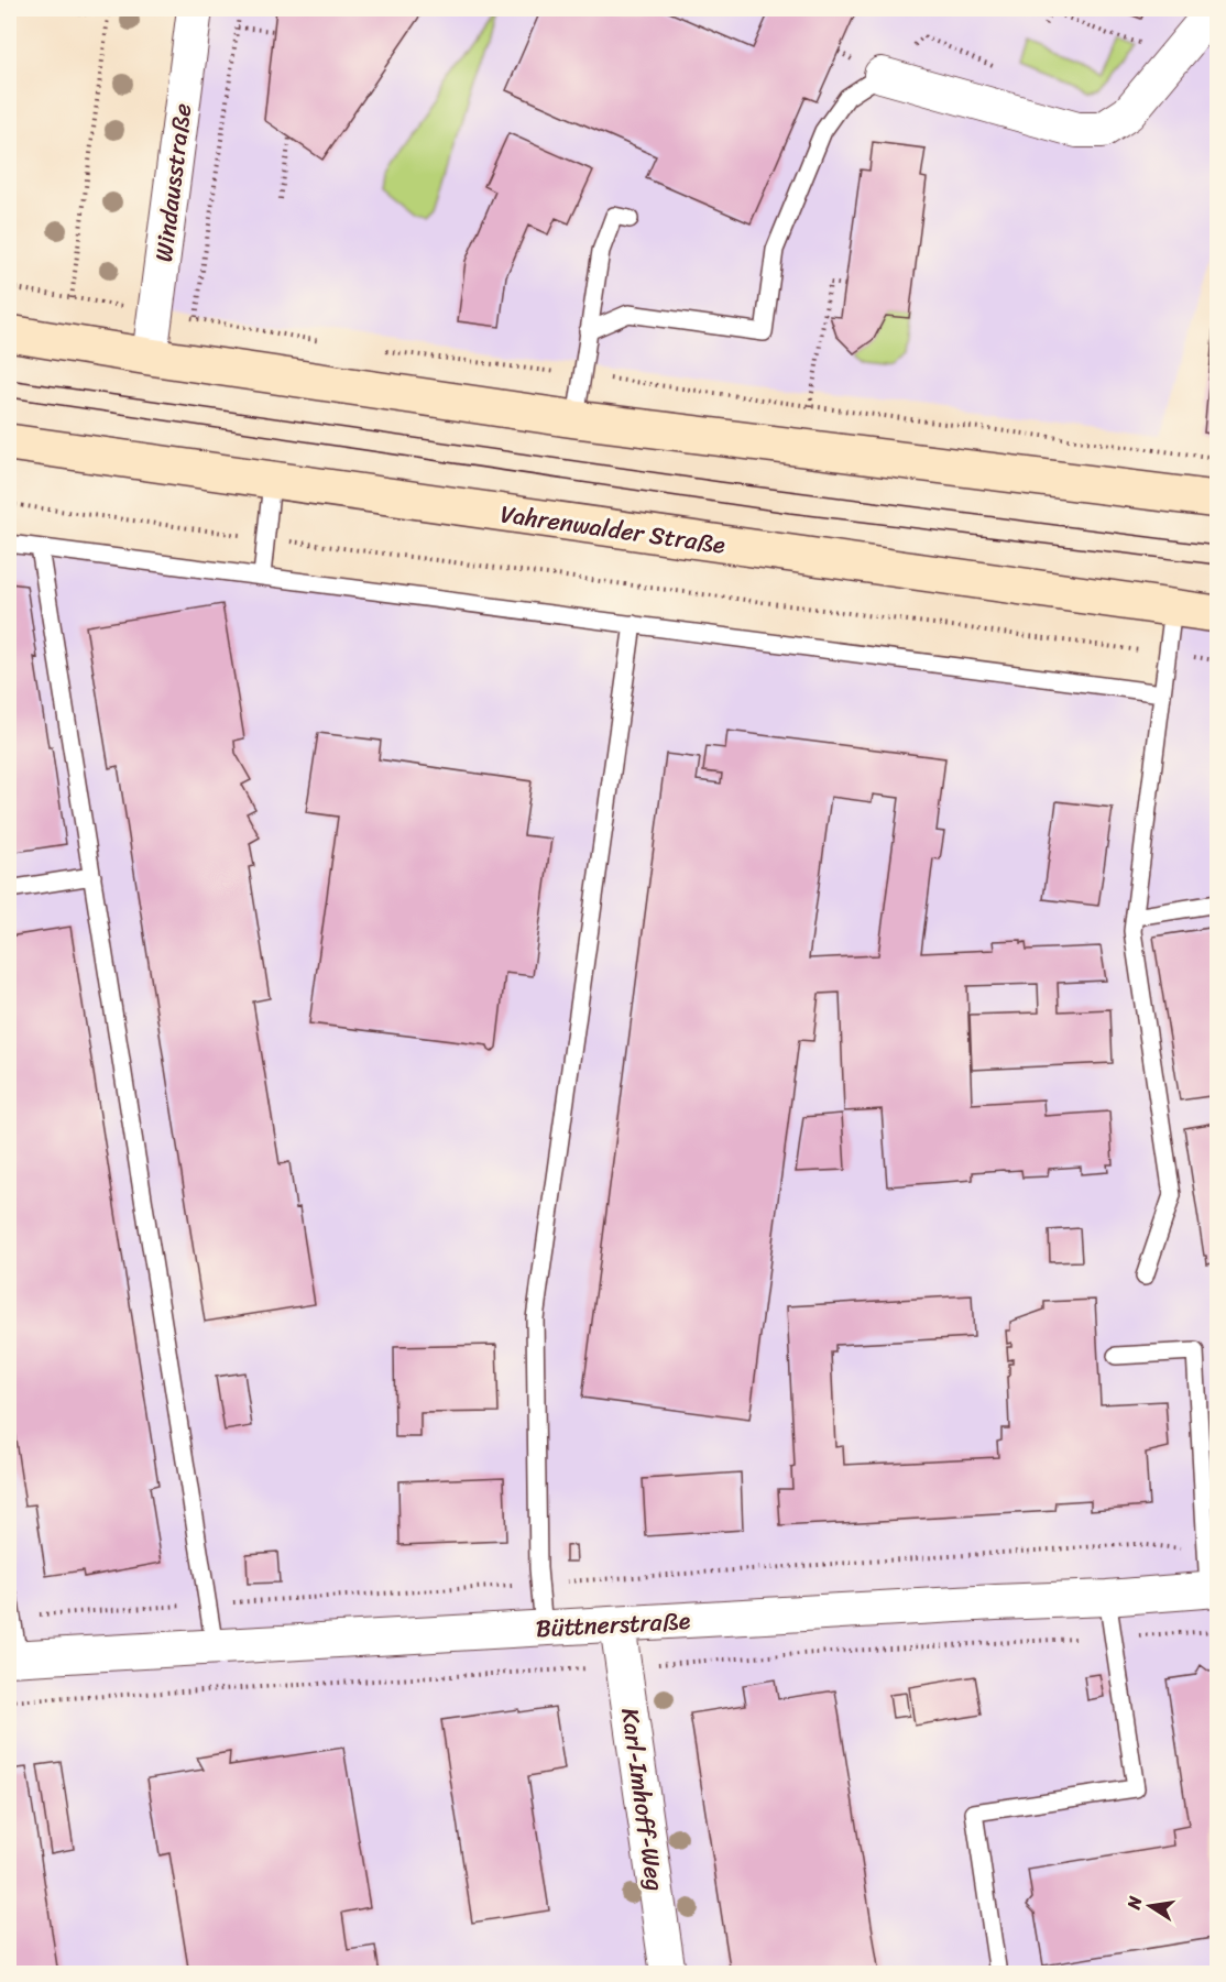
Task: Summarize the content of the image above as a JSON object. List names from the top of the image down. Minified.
{"streets":{"main road":["Vahrenwalder Straße"],"street":["Windausstraße","Büttnerstraße","Karl-Imhoff-Weg"]},"crossings":[["Büttnerstraße","Karl-Imhoff-Weg"]],"north":"left"}
